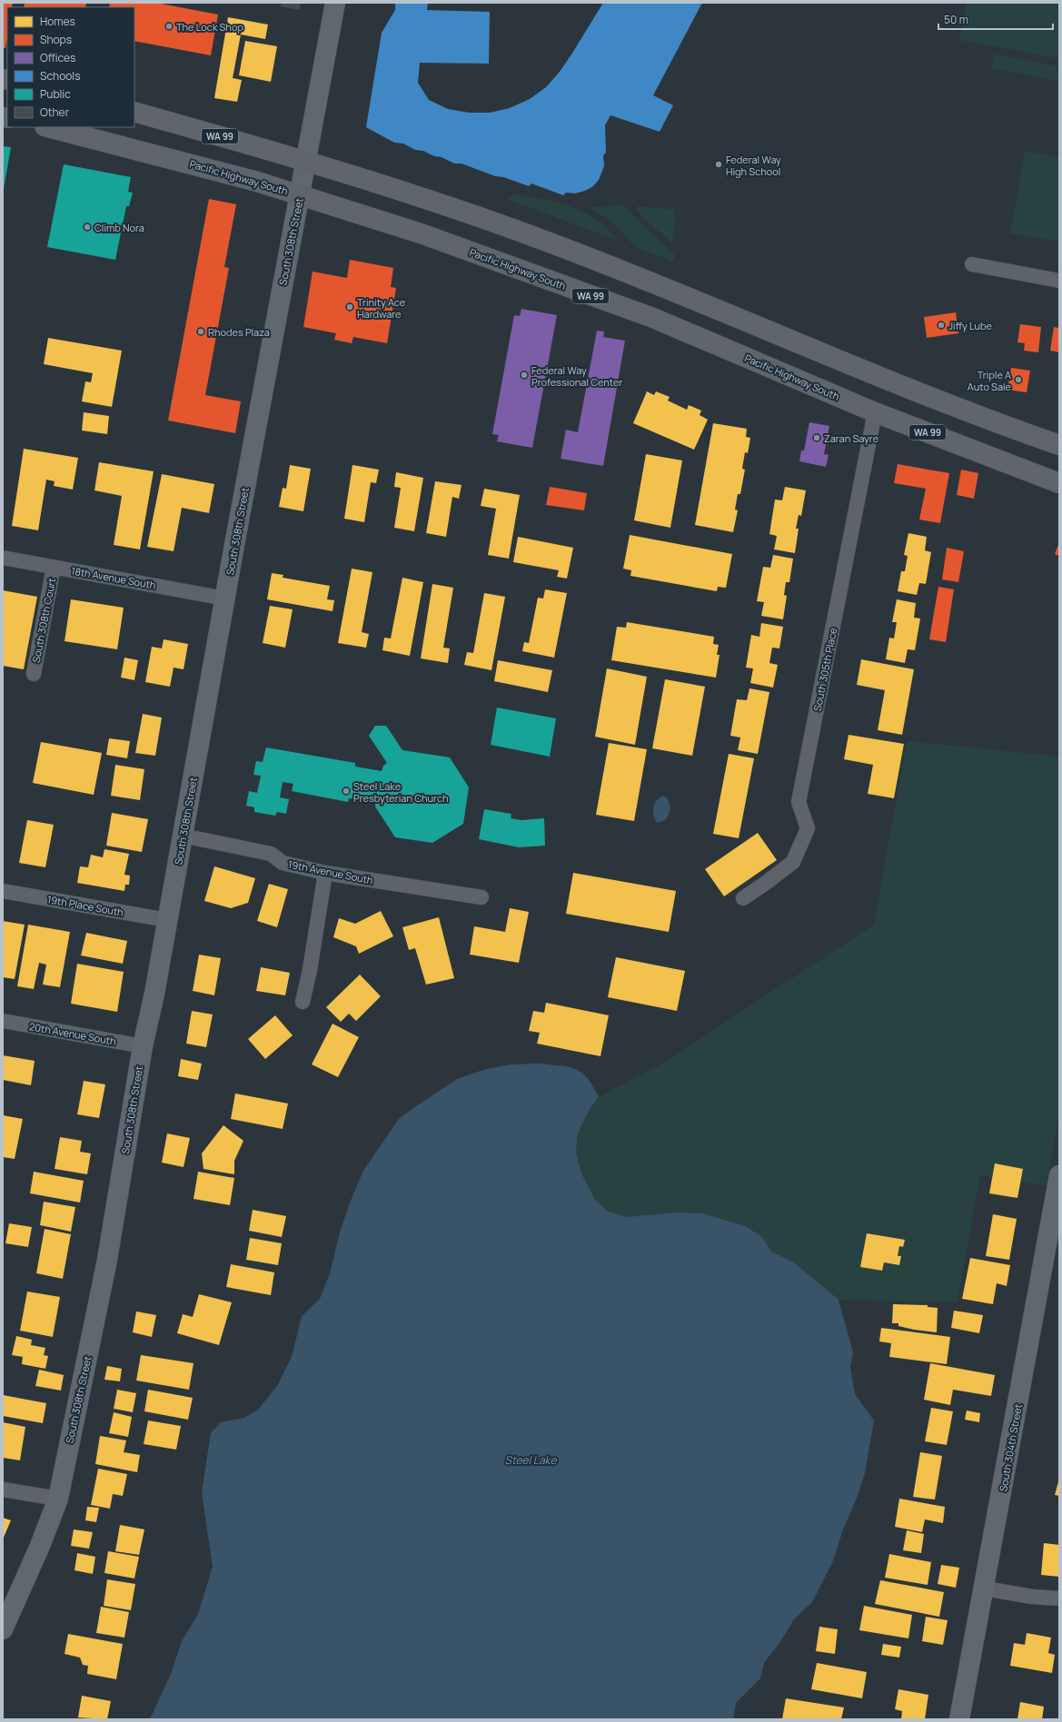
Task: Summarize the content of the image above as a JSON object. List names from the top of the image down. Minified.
{"streets":{"main road":["WA 99","Pacific Highway South"],"street":["South 308th Street","18th Avenue South","South 308th Court","South 305th Place","19th Avenue South","19th Place South","20th Avenue South","South 304th Street"]},"crossings":[["WA 99","South 308th Street"],["Pacific Highway South","South 308th Street"],["Pacific Highway South","South 305th Place"],["South 308th Street","18th Avenue South"],["South 308th Street","19th Avenue South"],["South 308th Street","19th Place South"],["South 308th Street","20th Avenue South"],["18th Avenue South","South 308th Court"]],"water":["Steel Lake"],"places":["The Lock Shop","Federal Way High School","Climb Nora","Trinity Ace Hardware","Jiffy Lube","Rhodes Plaza","Federal Way Professional Center","Triple A Auto Sale","Zaran Sayre","Steel Lake Presbyterian Church"],"legend":["Homes","Shops","Offices","Schools","Public","Other"],"scale_bar":"50 m"}
